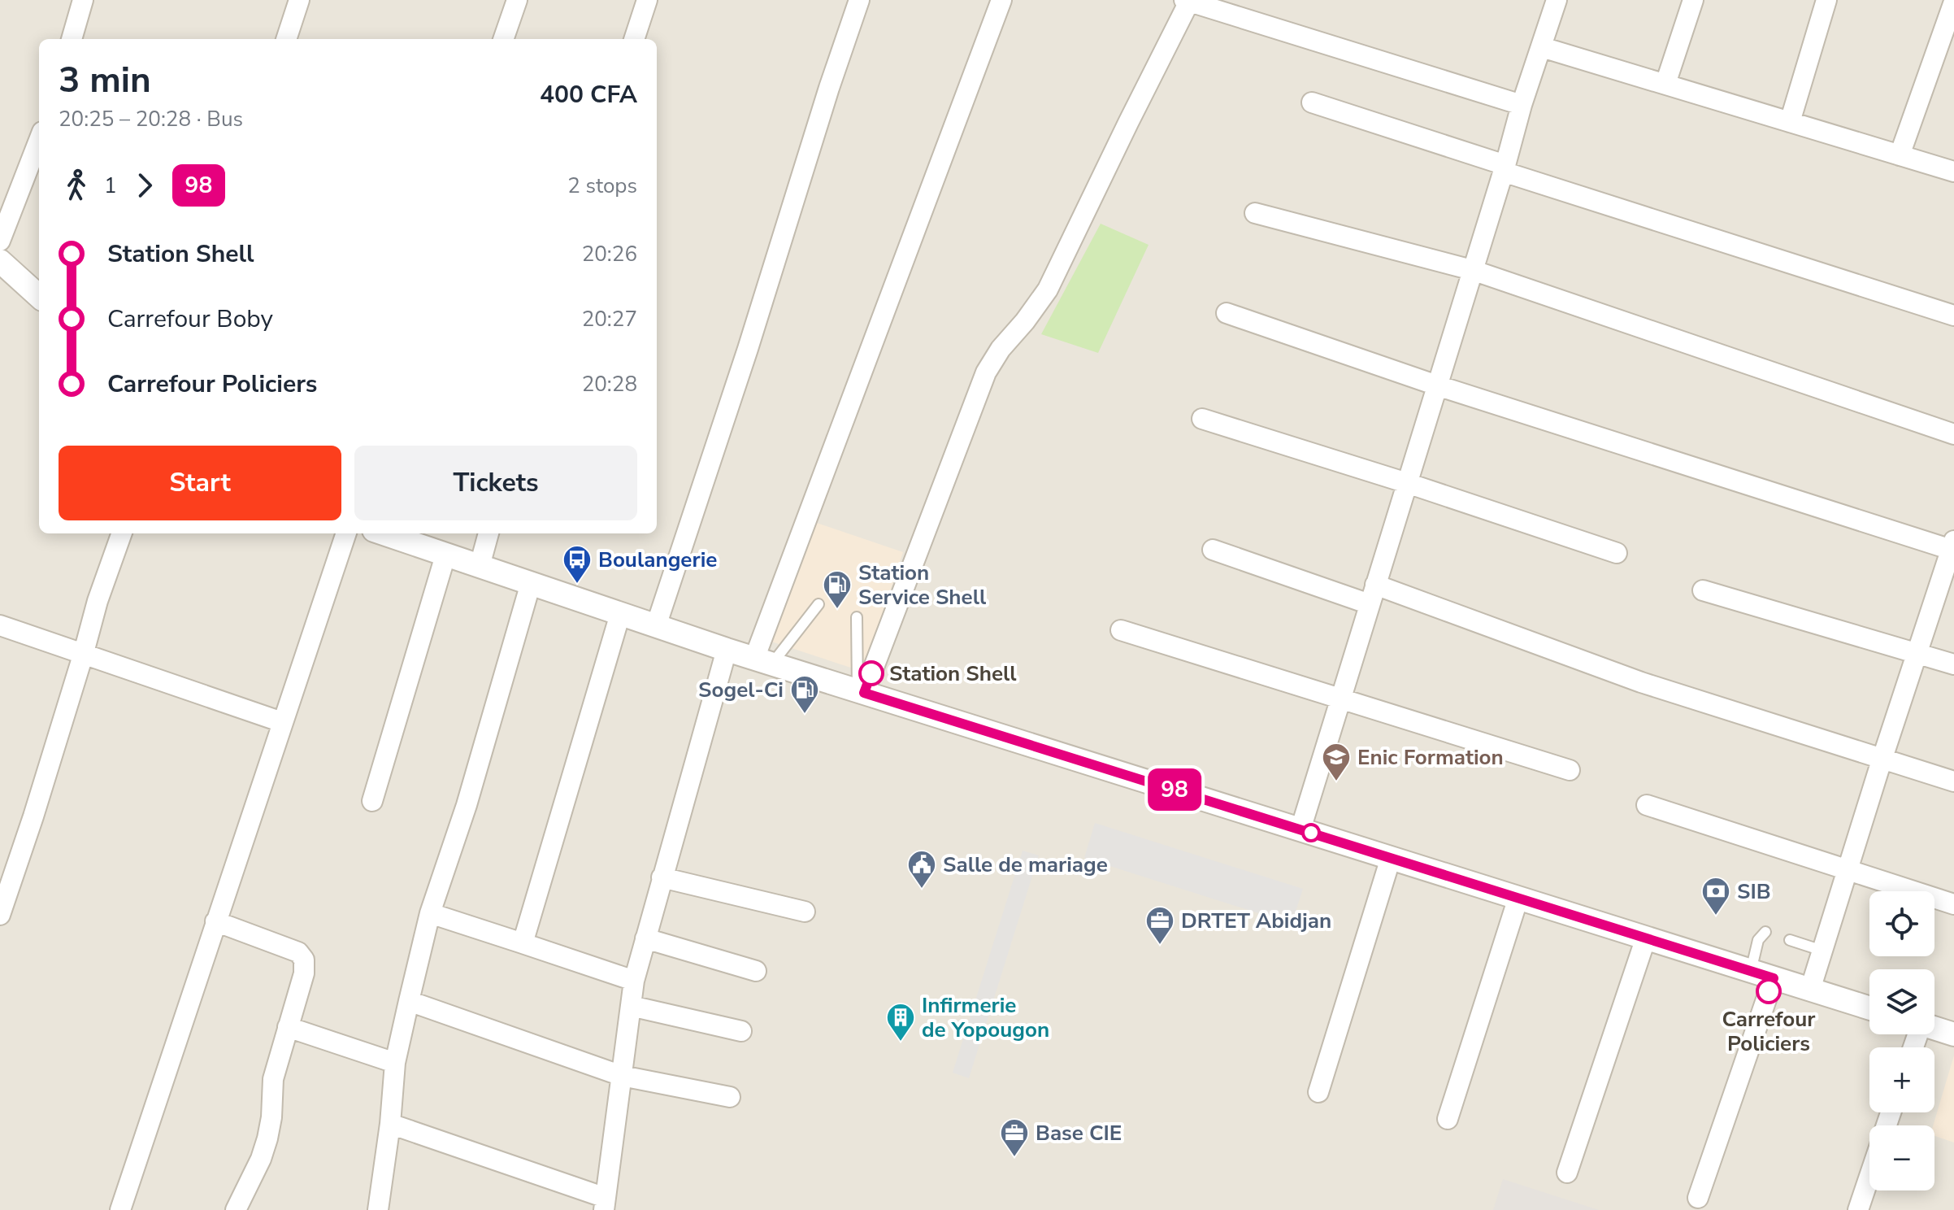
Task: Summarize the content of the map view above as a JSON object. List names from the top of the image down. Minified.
{"places":{"bus stop":["Boulangerie"],"fuel station":["Station Service Shell","Sogel-Ci"],"other":["Station Shell","Carrefour Policiers"],"school or university":["Enic Formation"],"public building":["Salle de mariage"],"bank":["SIB"],"office":["DRTET Abidjan","Base CIE"],"building":["Infirmerie de Yopougon"]},"lines":["bus line 98"],"page":{"on_map":"98","heading":["3 min","20:25 – 20:28 · Bus","400 CFA"],"legs":["1","98","2 stops"],"list":[{"name":"Station Shell","value":"20:26"},{"name":"Carrefour Boby","value":"20:27"},{"name":"Carrefour Policiers","value":"20:28"}],"buttons":["Start","Tickets"],"map_buttons":["+","−"]}}
